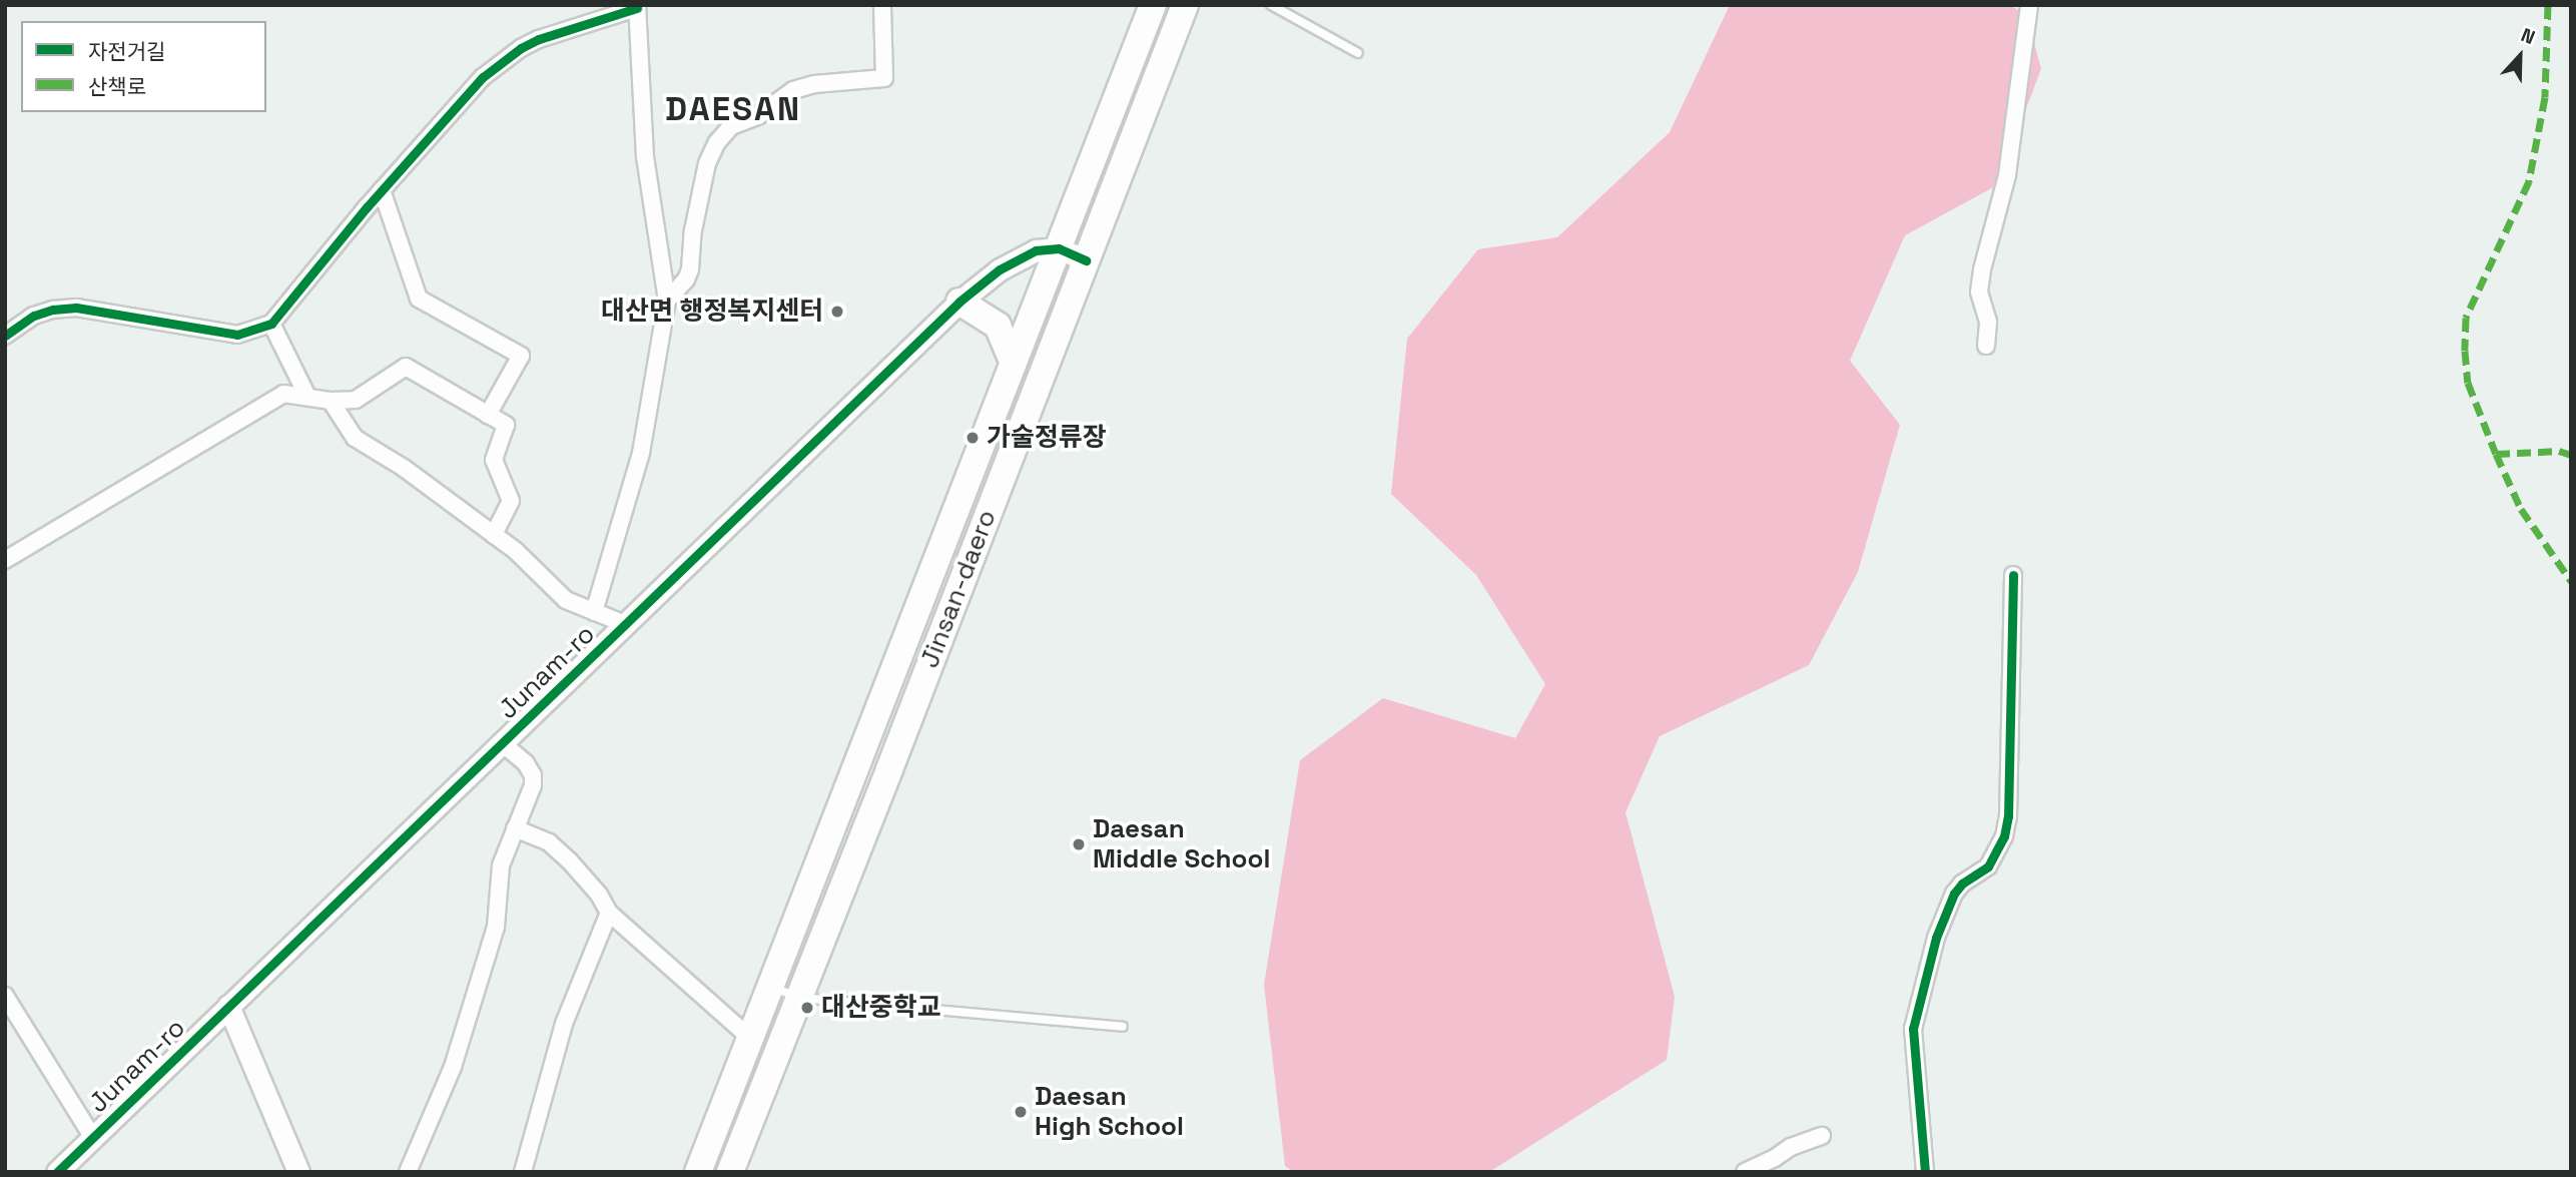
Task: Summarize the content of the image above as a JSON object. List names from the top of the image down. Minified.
{"streets":{"main road":["Jinsan-daero"],"street":["Junam-ro"]},"crossings":[["Jinsan-daero","Junam-ro"]],"districts":["DAESAN"],"places":["대산면 행정복지센터","가술정류장","Daesan Middle School","대산중학교","Daesan High School"],"legend":["자전거길","산책로"],"north":"top"}
